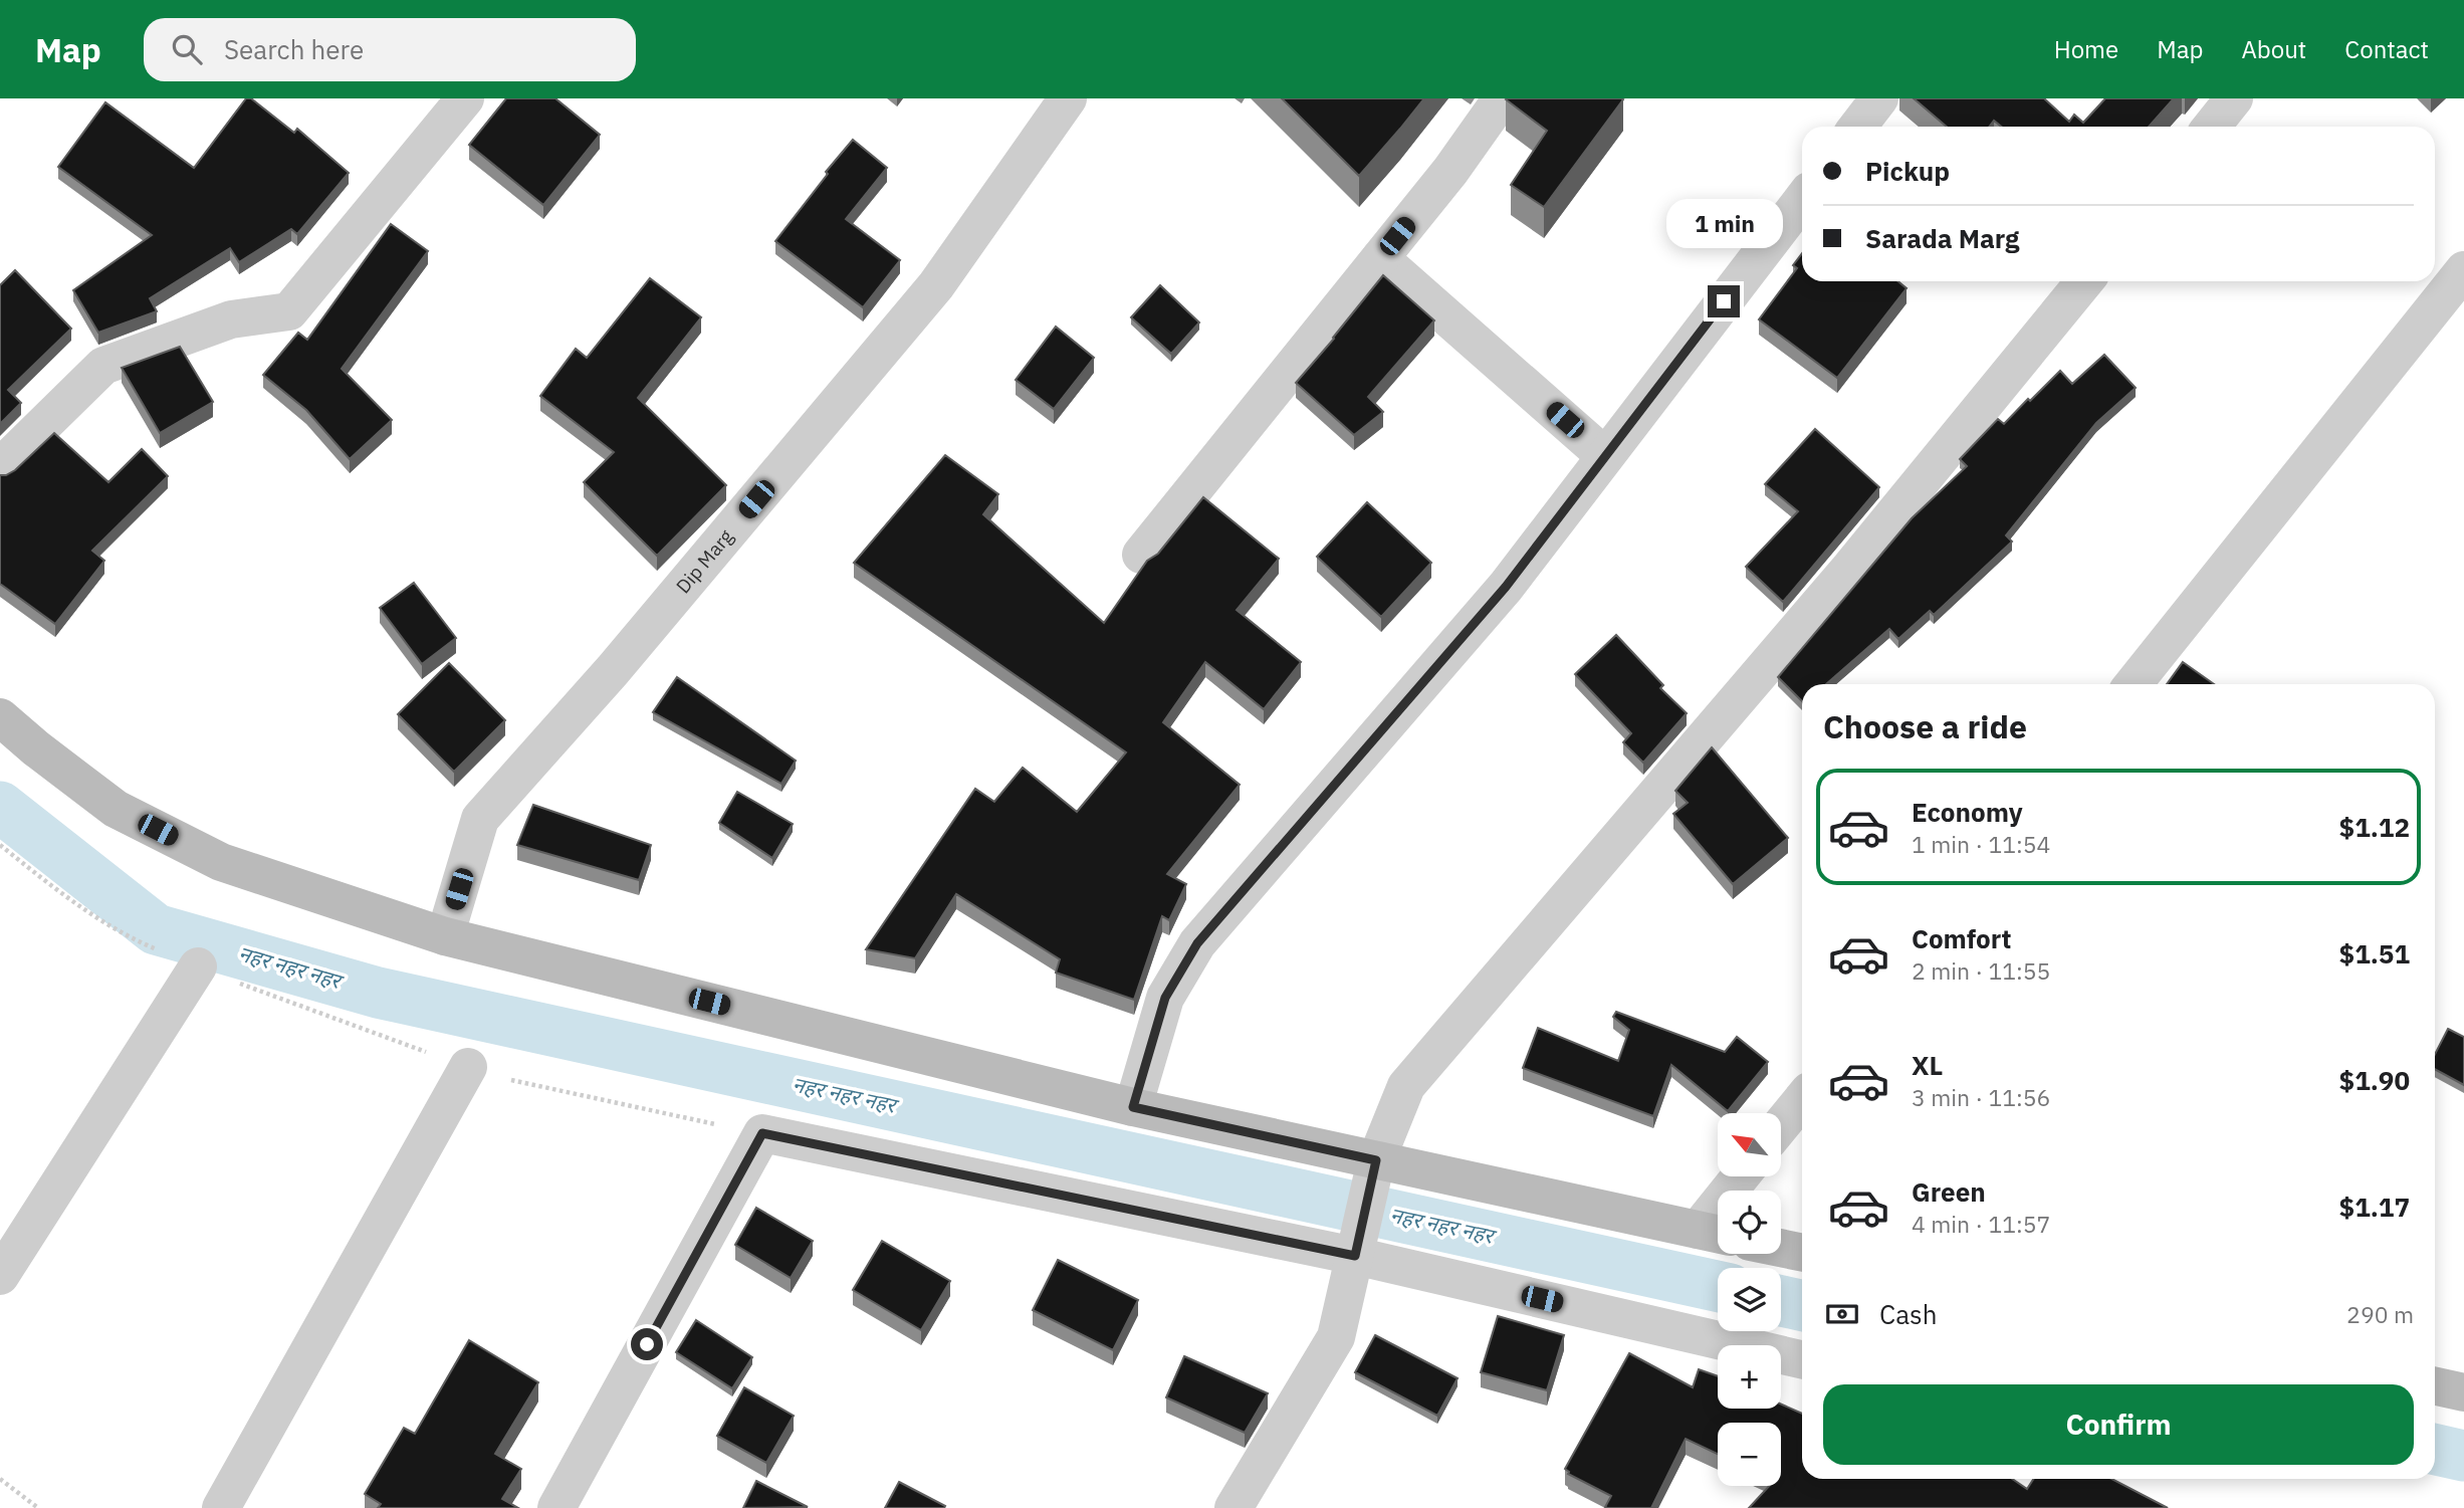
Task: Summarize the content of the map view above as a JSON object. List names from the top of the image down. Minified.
{"streets":{"street":["Dip Marg"]},"water":["नहर नहर नहर"],"north":"top left","page":{"header":"Map","search":"Search here","nav":["Home","Map","About","Contact"],"banner":["Pickup","Sarada Marg"],"bubble":"1 min","heading":"Choose a ride","list":[{"name":"Economy","note":"1 min · 11:54","value":"$1.12"},{"name":"Comfort","note":"2 min · 11:55","value":"$1.51"},{"name":"XL","note":"3 min · 11:56","value":"$1.90"},{"name":"Green","note":"4 min · 11:57","value":"$1.17"}],"map_buttons":["+","−"],"pay":["Cash","290 m"],"buttons":"Confirm"}}
